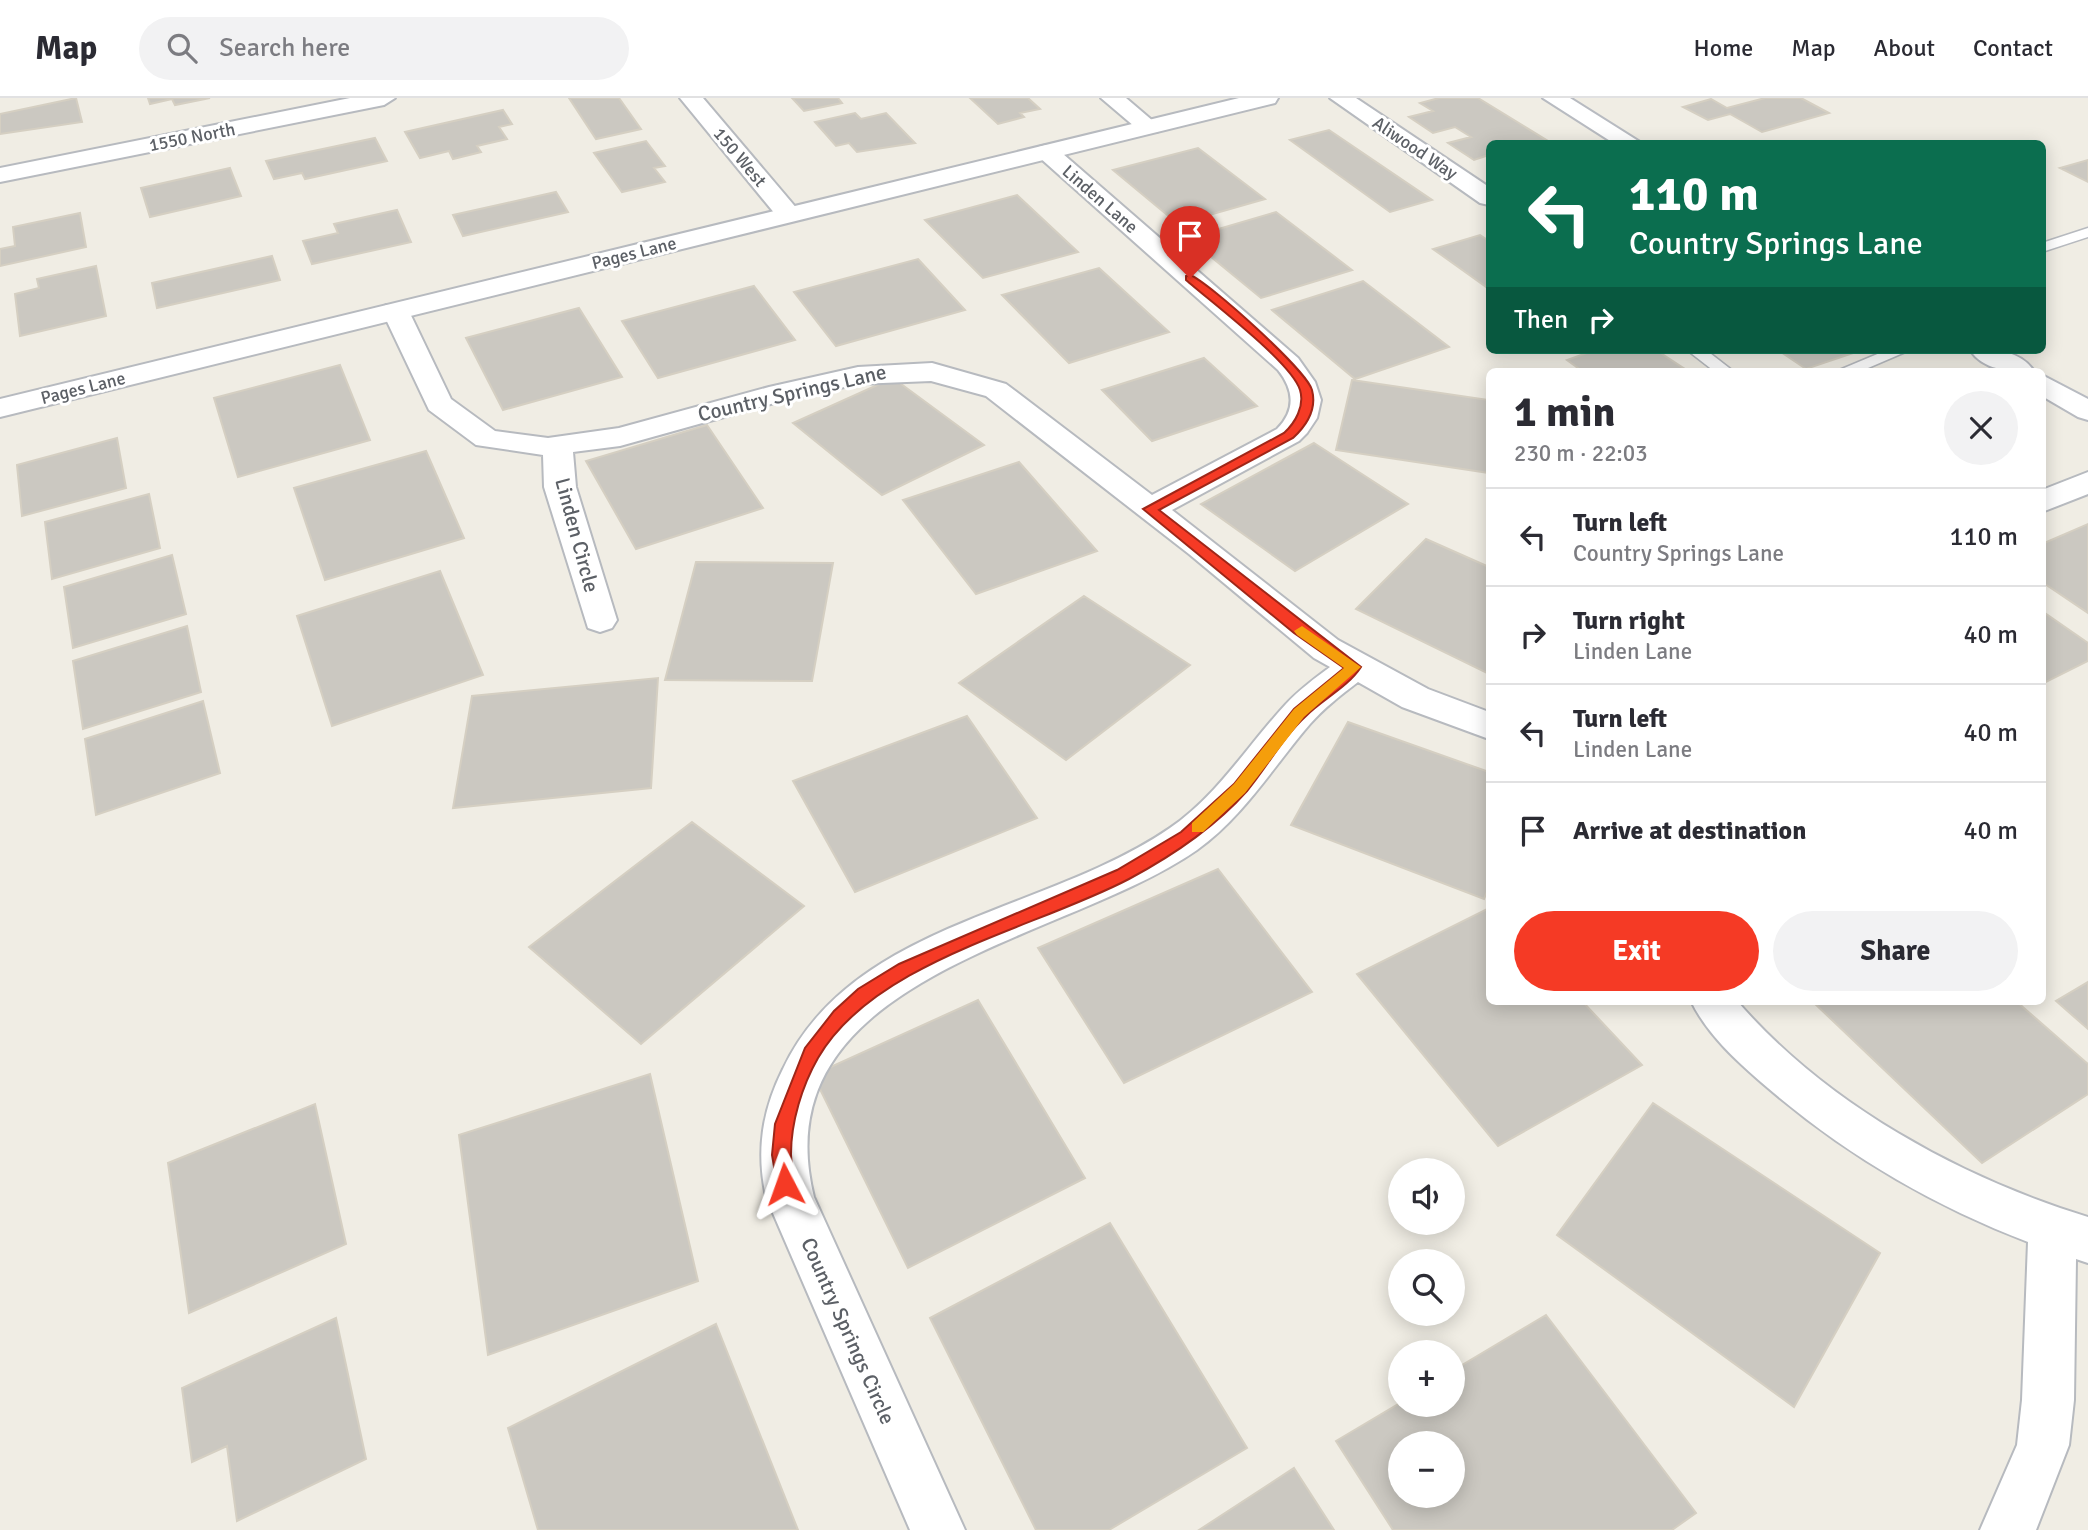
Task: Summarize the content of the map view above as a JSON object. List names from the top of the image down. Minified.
{"streets":{"street":["1550 North","Aliwood Way","150 West","Linden Lane","Pages Lane","Country Springs Lane","Linden Circle","Country Springs Circle"]},"crossings":[["150 West","Pages Lane"],["Linden Lane","Pages Lane"],["Linden Lane","Country Springs Lane"],["Pages Lane","Country Springs Lane"],["Country Springs Lane","Linden Circle"],["Country Springs Lane","Country Springs Circle"]],"page":{"header":"Map","search":"Search here","nav":["Home","Map","About","Contact"],"turn":["110 m","Country Springs Lane"],"then":"Then","heading":["1 min","230 m · 22:03"],"list":[{"name":"Turn left","note":"Country Springs Lane","value":"110 m"},{"name":"Turn right","note":"Linden Lane","value":"40 m"},{"name":"Turn left","note":"Linden Lane","value":"40 m"},{"name":"Arrive at destination","value":"40 m"}],"buttons":["Exit","Share"],"map_buttons":["+","−"]}}
